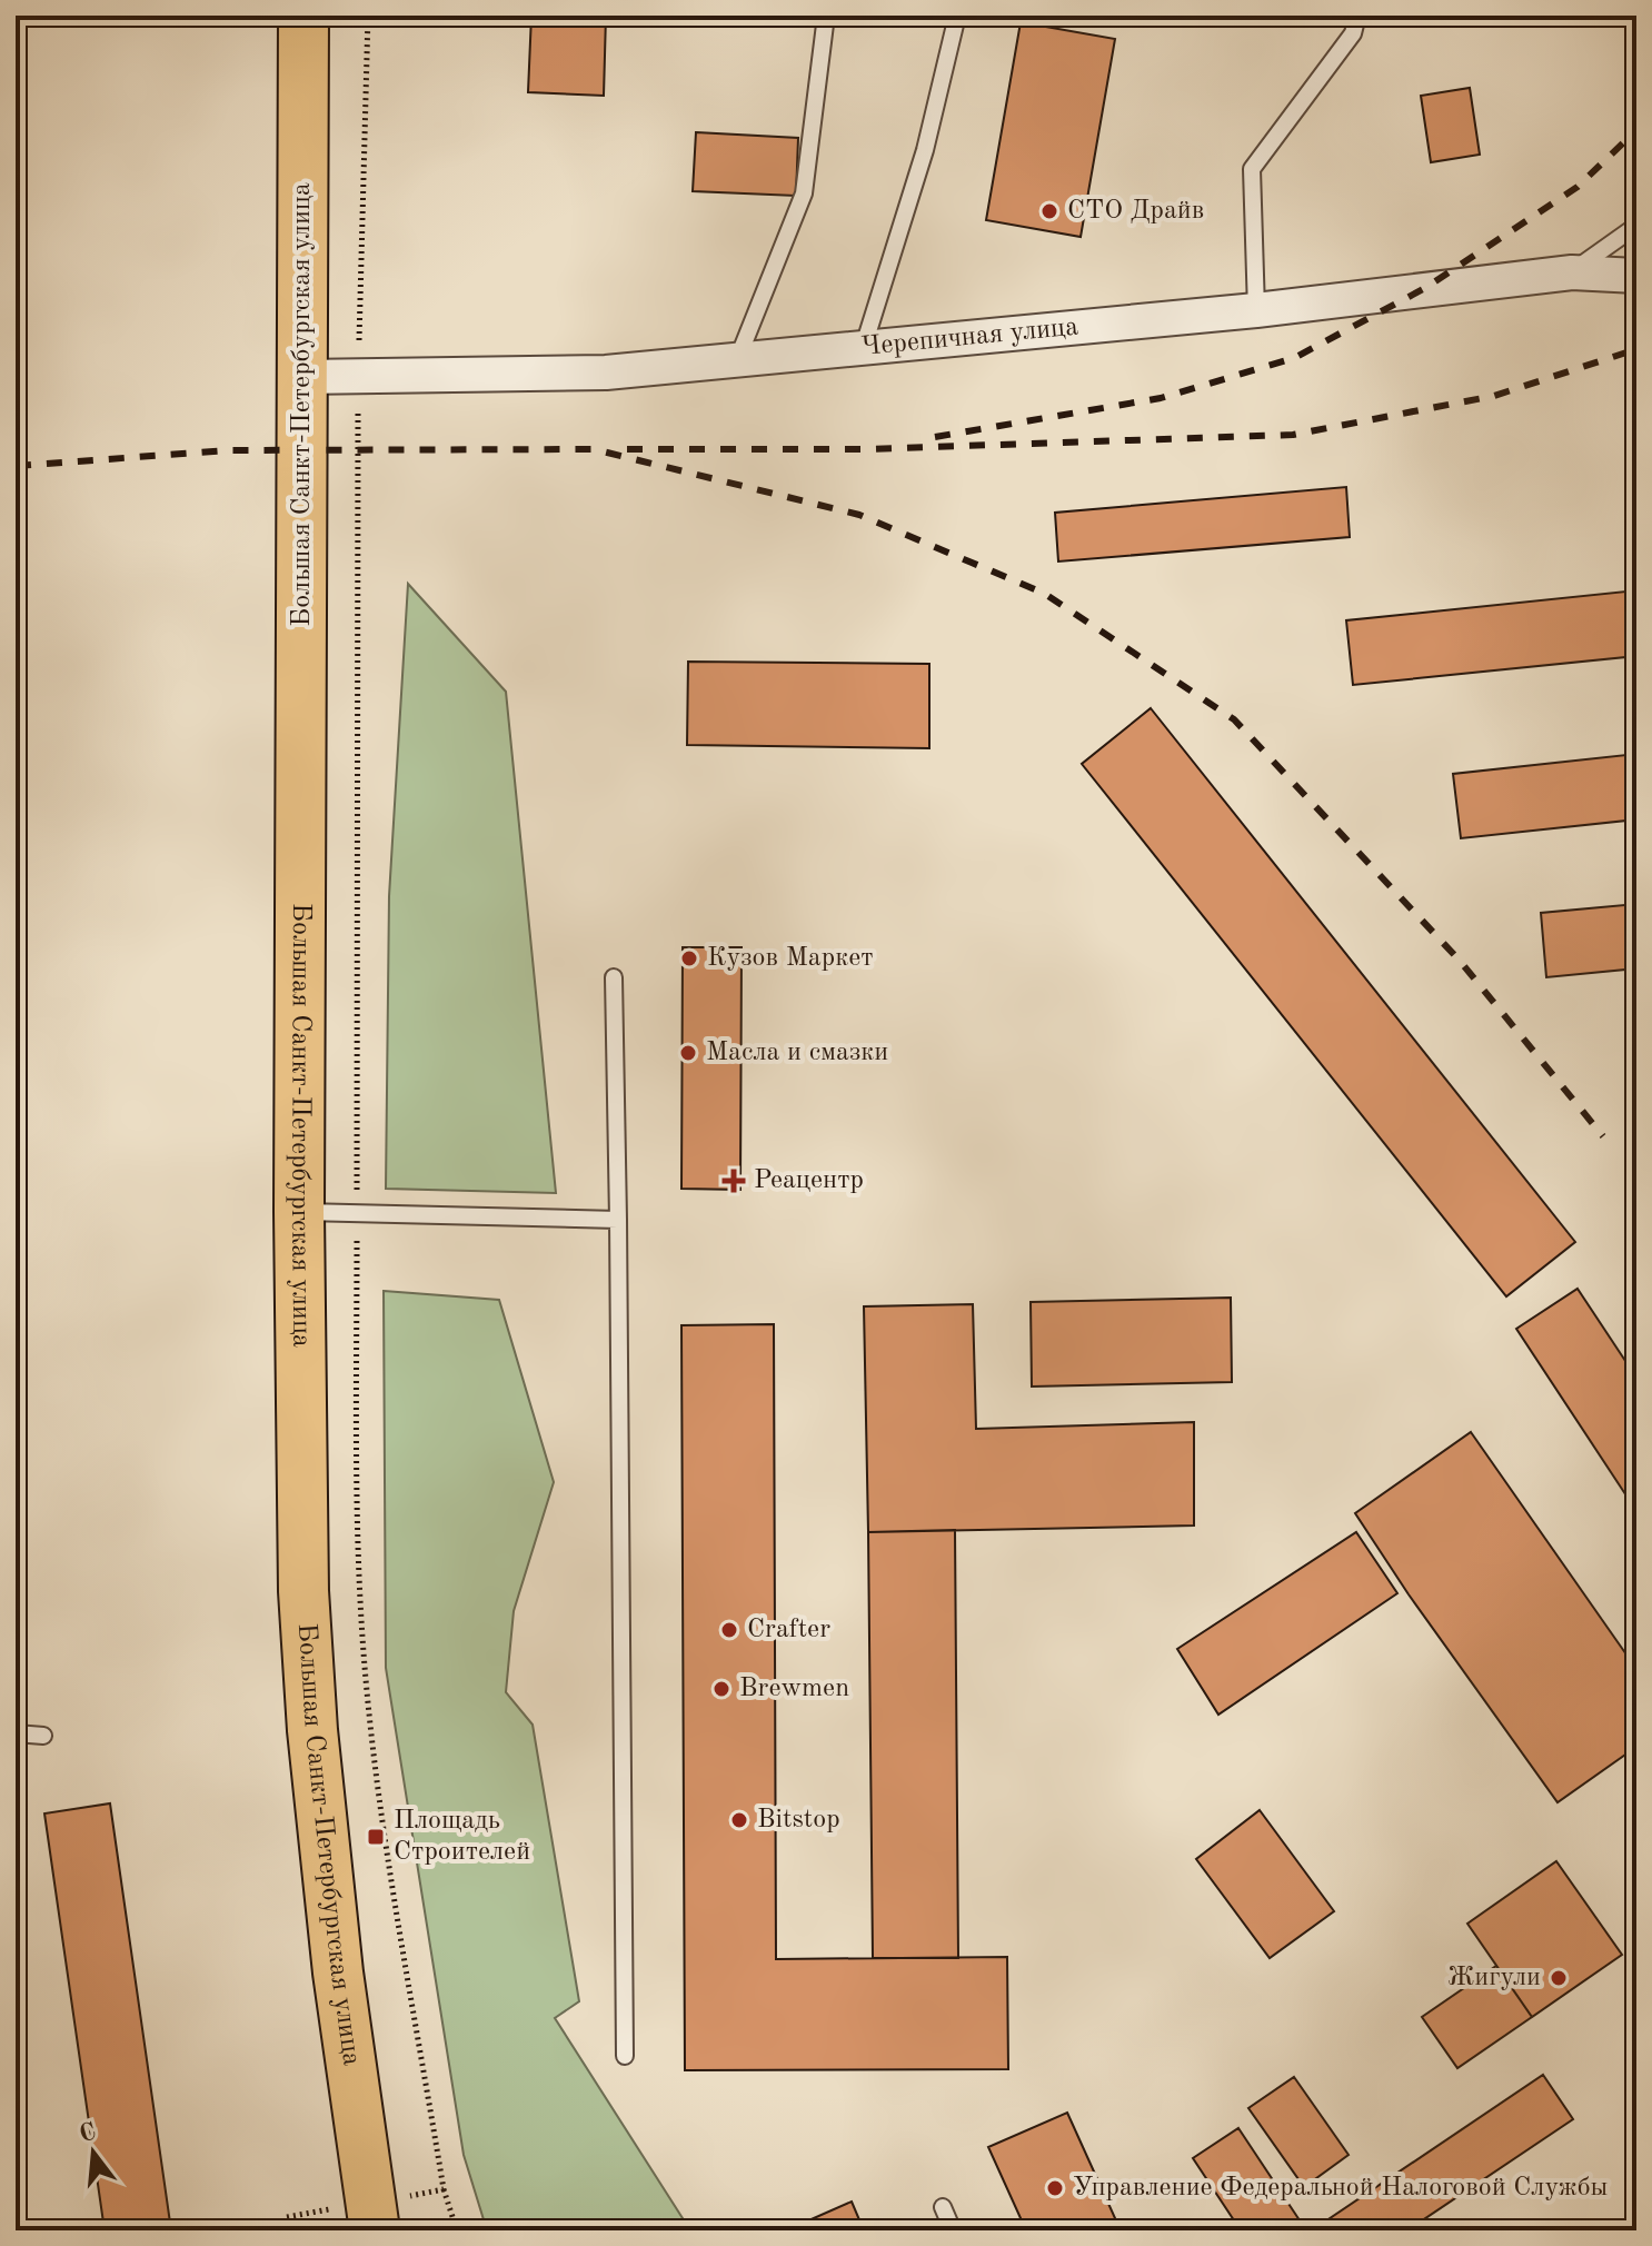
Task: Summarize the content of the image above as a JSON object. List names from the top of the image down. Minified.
{"streets":{"main road":["Большая Санкт-Петербургская улица"],"street":["Черепичная улица"]},"crossings":[["Черепичная улица","Большая Санкт-Петербургская улица"]],"places":{"other":["СТО Драйв","Кузов Маркет","Масла и смазки","Crafter","Brewmen","Bitstop","Жигули","Управление Федеральной Налоговой Службы"],"health":["Реацентр"],"transit":["Площадь Строителей"]},"north":"top"}
